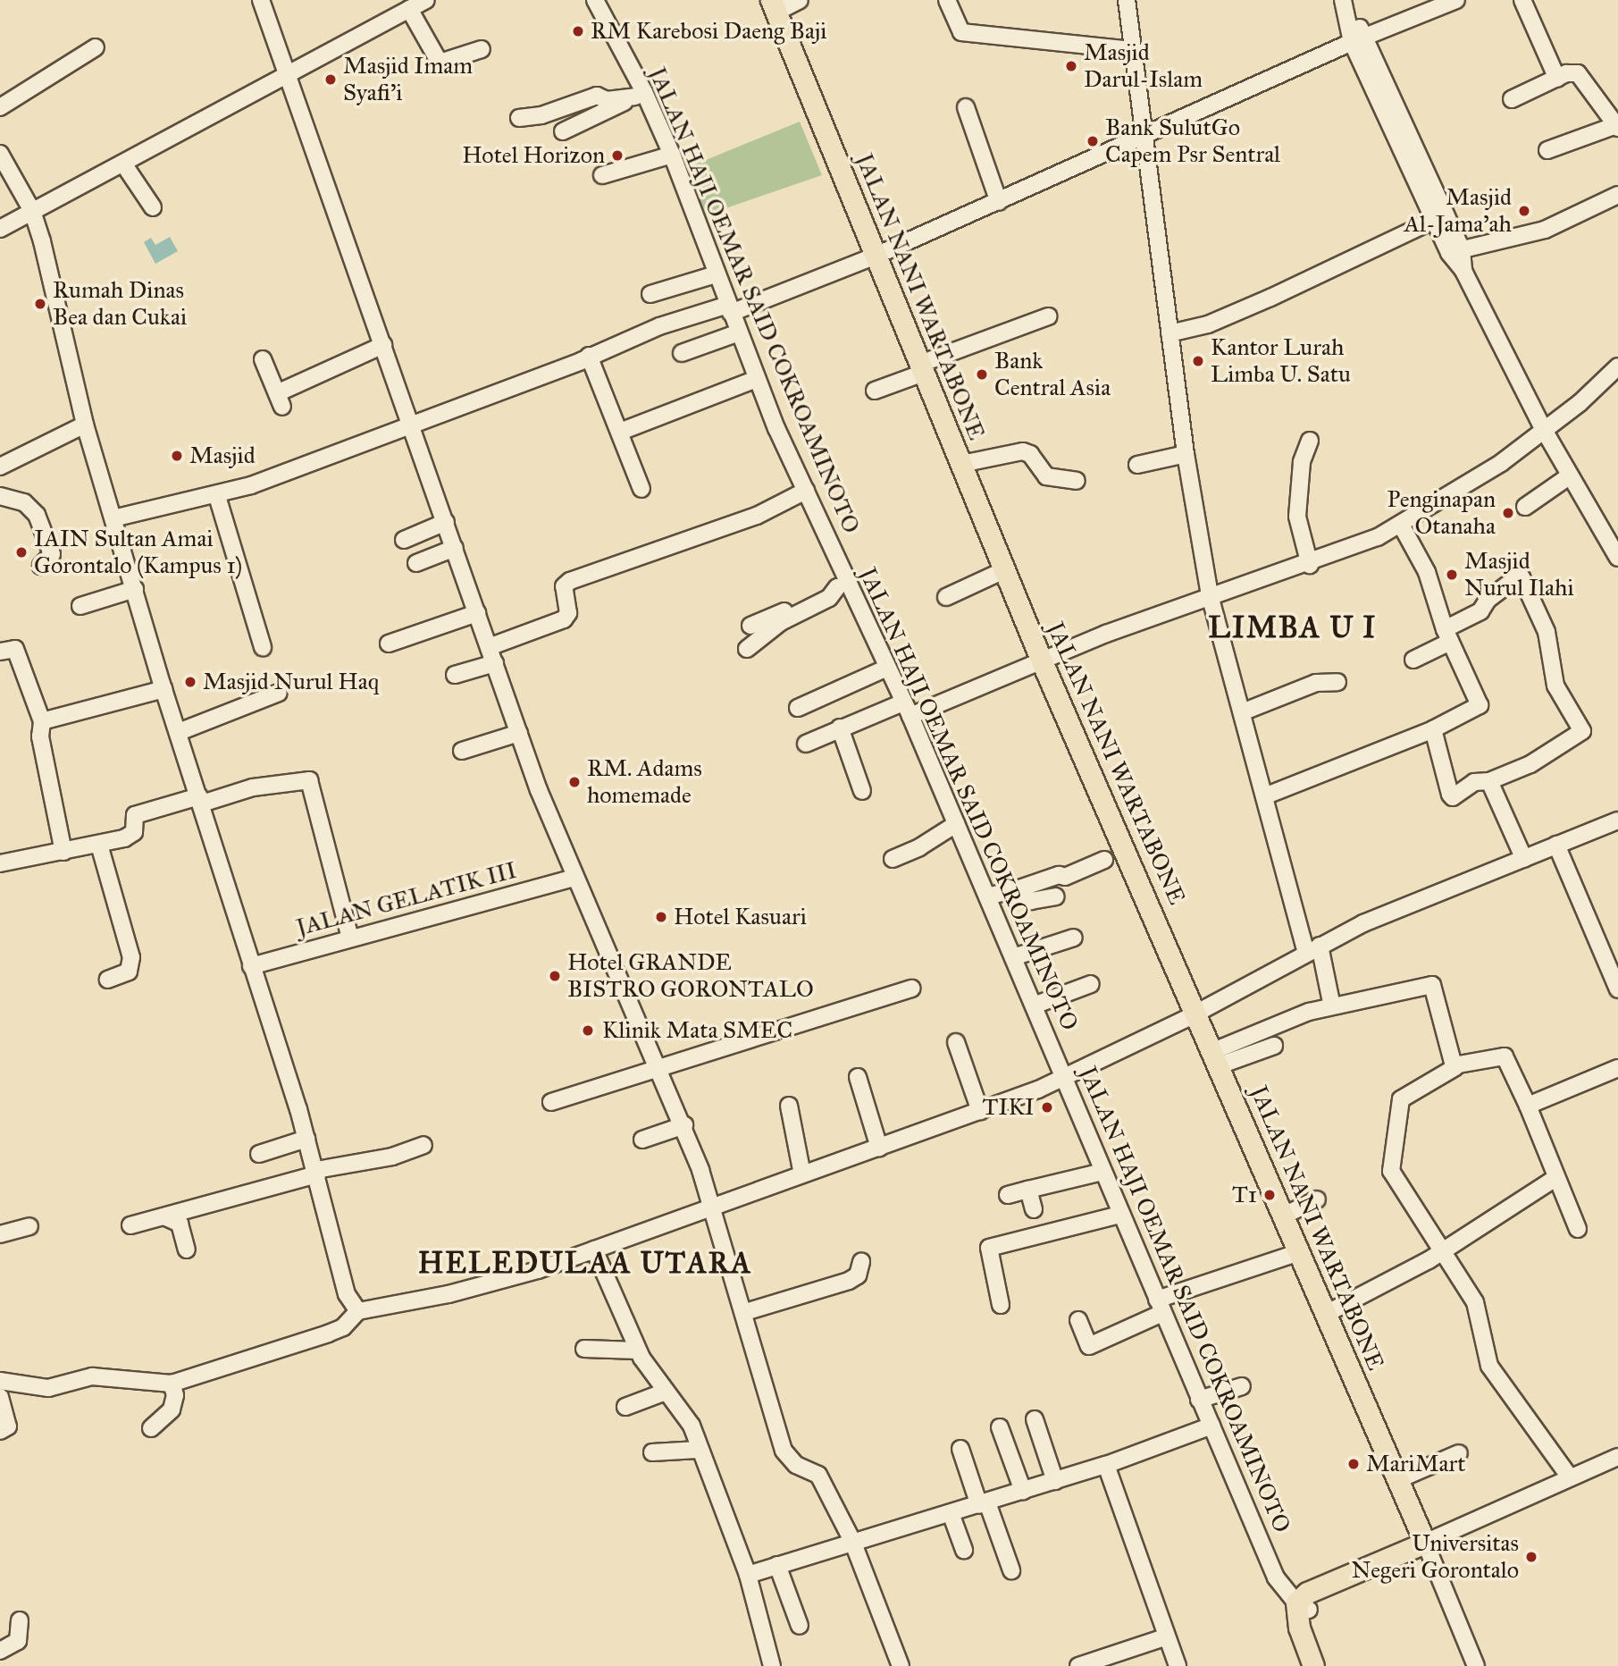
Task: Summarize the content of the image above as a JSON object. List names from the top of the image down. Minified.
{"streets":{"main road":["JALAN NANI WARTABONE"],"street":["JALAN HAJI OEMAR SAID COKROAMINOTO","JALAN GELATIK III"]},"districts":["LIMBA U I","HELEDULAA UTARA"],"places":["RM Karebosi Daeng Baji","Masjid Darul-Islam","Masjid Imam Syafi'i","Bank SulutGo Capem Psr Sentral","Hotel Horizon","Masjid Al-Jama'ah","Rumah Dinas Bea dan Cukai","Kantor Lurah Limba U. Satu","Bank Central Asia","Masjid","Penginapan Otanaha","IAIN Sultan Amai Gorontalo (Kampus 1)","Masjid Nurul Ilahi","Masjid Nurul Haq","RM. Adams homemade","Hotel Kasuari","Hotel GRANDE BISTRO GORONTALO","Klinik Mata SMEC","TIKI","T1","MariMart","Universitas Negeri Gorontalo"]}
